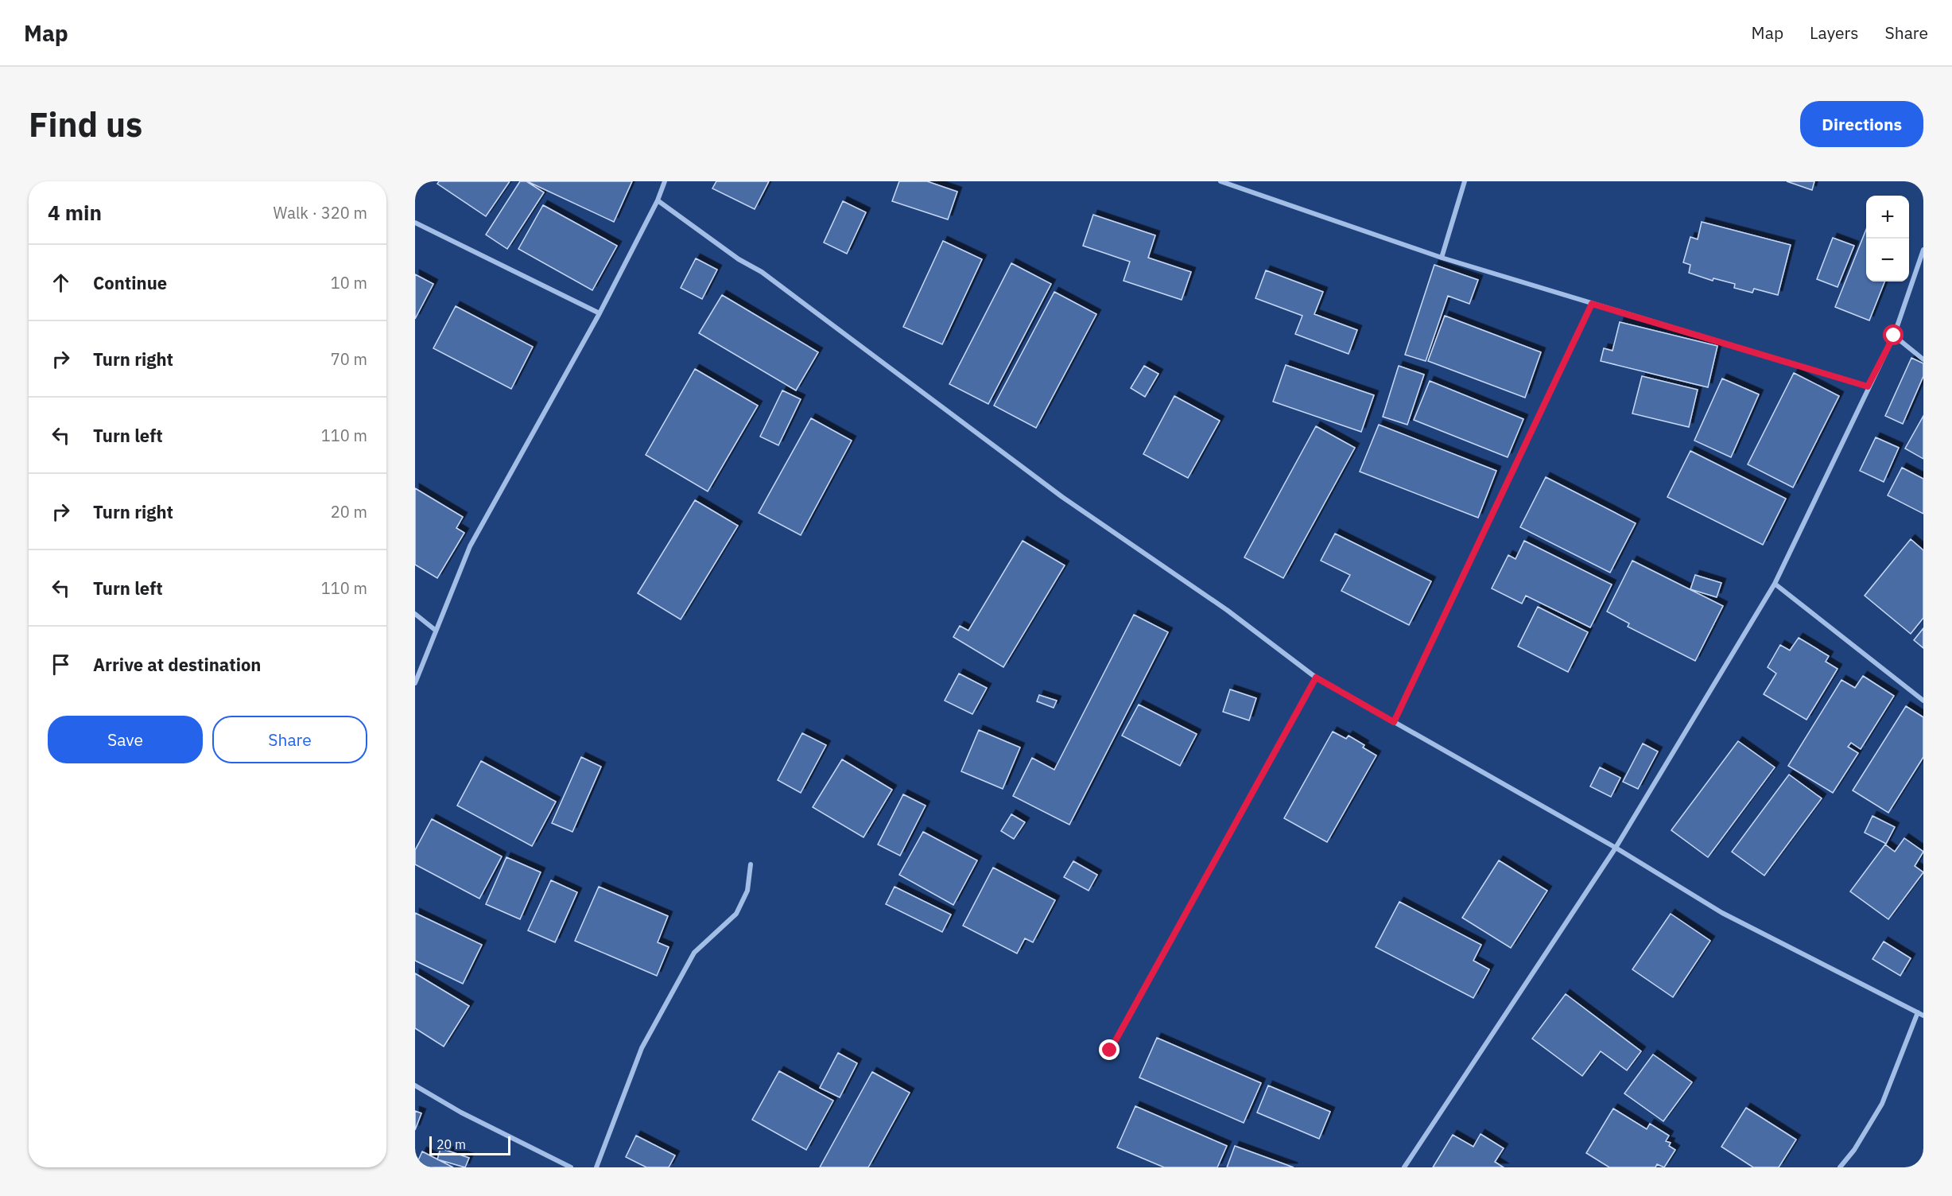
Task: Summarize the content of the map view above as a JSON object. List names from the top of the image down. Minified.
{"scale_bar":"20 m","page":{"header":"Map","nav":["Map","Layers","Share"],"buttons":["Directions",["Save","Share"]],"title":"Find us","heading":["4 min","Walk · 320 m"],"map_buttons":["+","−"],"list":[["Continue","10 m"],["Turn right","70 m"],["Turn left","110 m"],["Turn right","20 m"],["Turn left","110 m"],"Arrive at destination"],"scale":"20 m"}}
